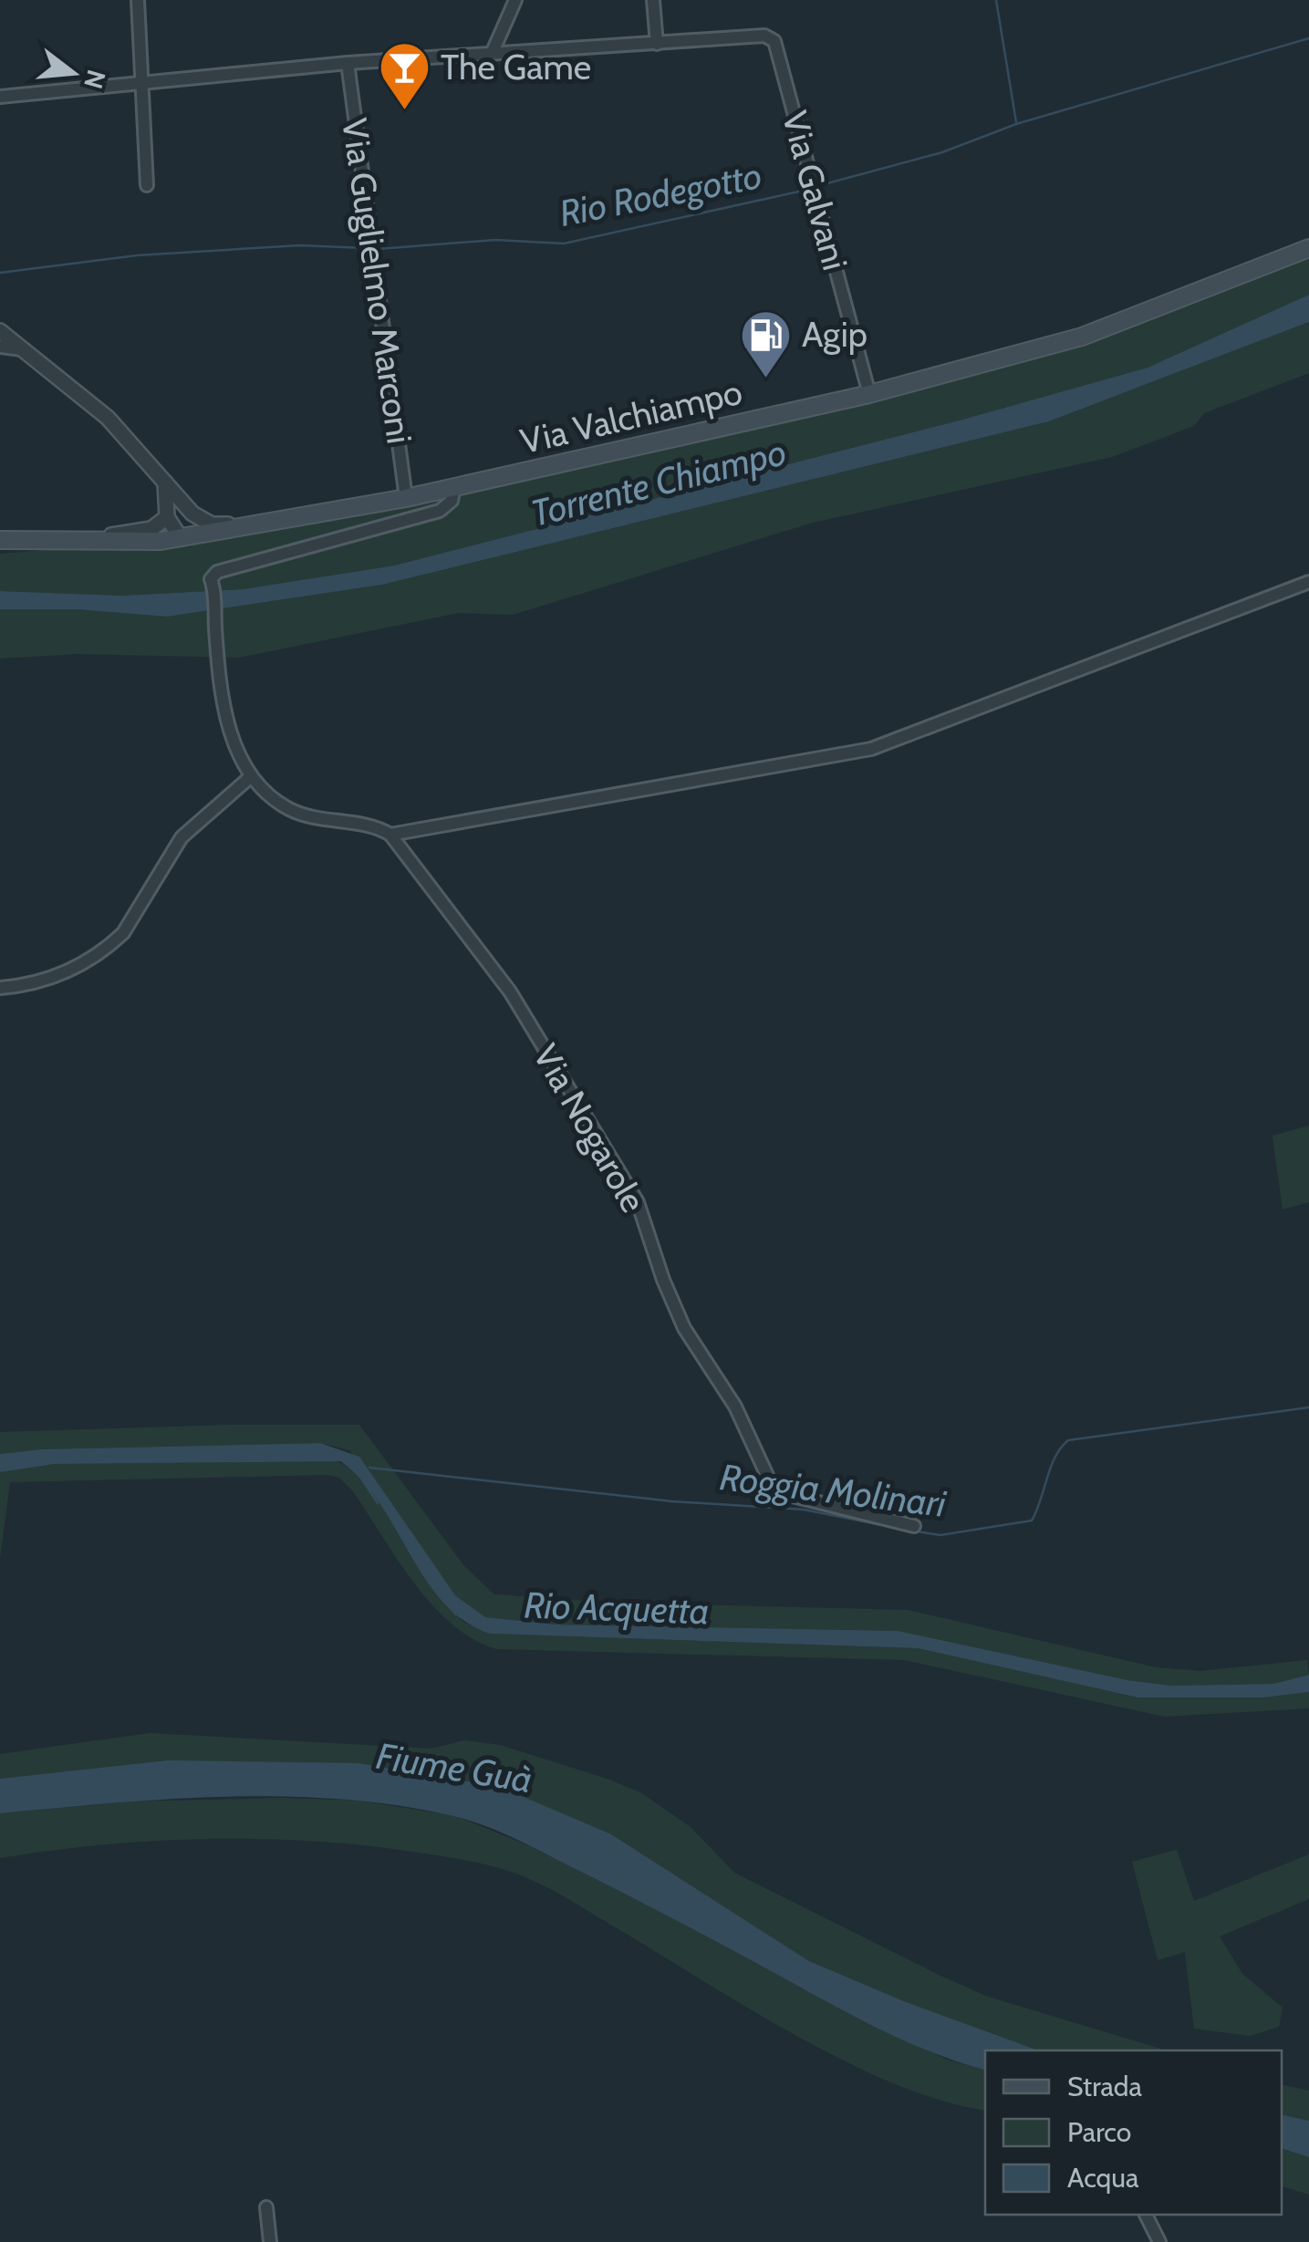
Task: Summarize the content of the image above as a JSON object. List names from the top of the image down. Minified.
{"streets":{"main road":["Via Valchiampo"],"street":["Via Galvani","Via Guglielmo Marconi","Via Nogarole"]},"crossings":[["Via Galvani","Via Valchiampo"],["Via Guglielmo Marconi","Via Valchiampo"]],"water":["Rio Rodegotto","Torrente Chiampo","Roggia Molinari","Rio Acquetta","Fiume Guà"],"places":{"bar":["The Game"],"fuel station":["Agip"]},"legend":["Strada","Parco","Acqua"],"north":"right"}
